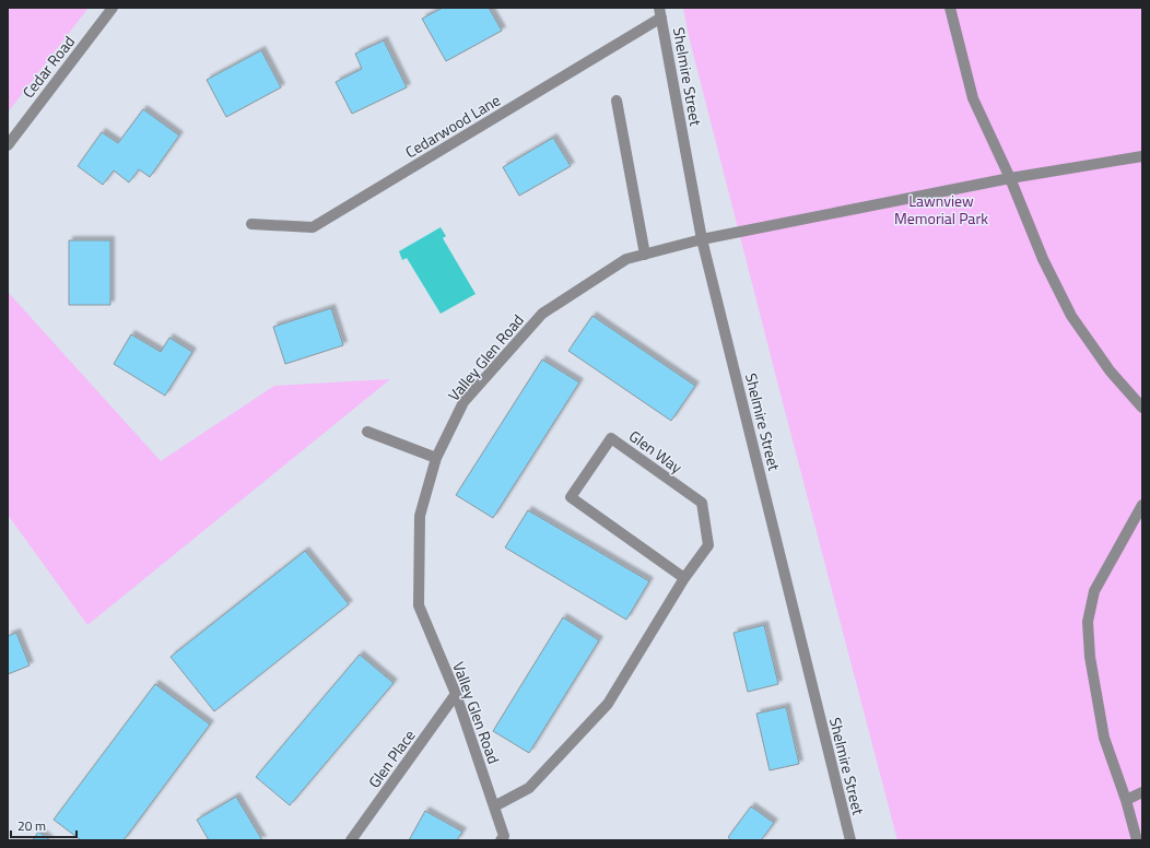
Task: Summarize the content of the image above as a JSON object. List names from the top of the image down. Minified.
{"streets":{"street":["Cedar Road","Shelmire Street","Cedarwood Lane","Valley Glen Road","Glen Way","Glen Place"]},"crossings":[["Shelmire Street","Cedarwood Lane"],["Shelmire Street","Valley Glen Road"],["Valley Glen Road","Glen Way"],["Valley Glen Road","Glen Place"]],"parks":["Lawnview Memorial Park"],"scale_bar":"20 m"}
